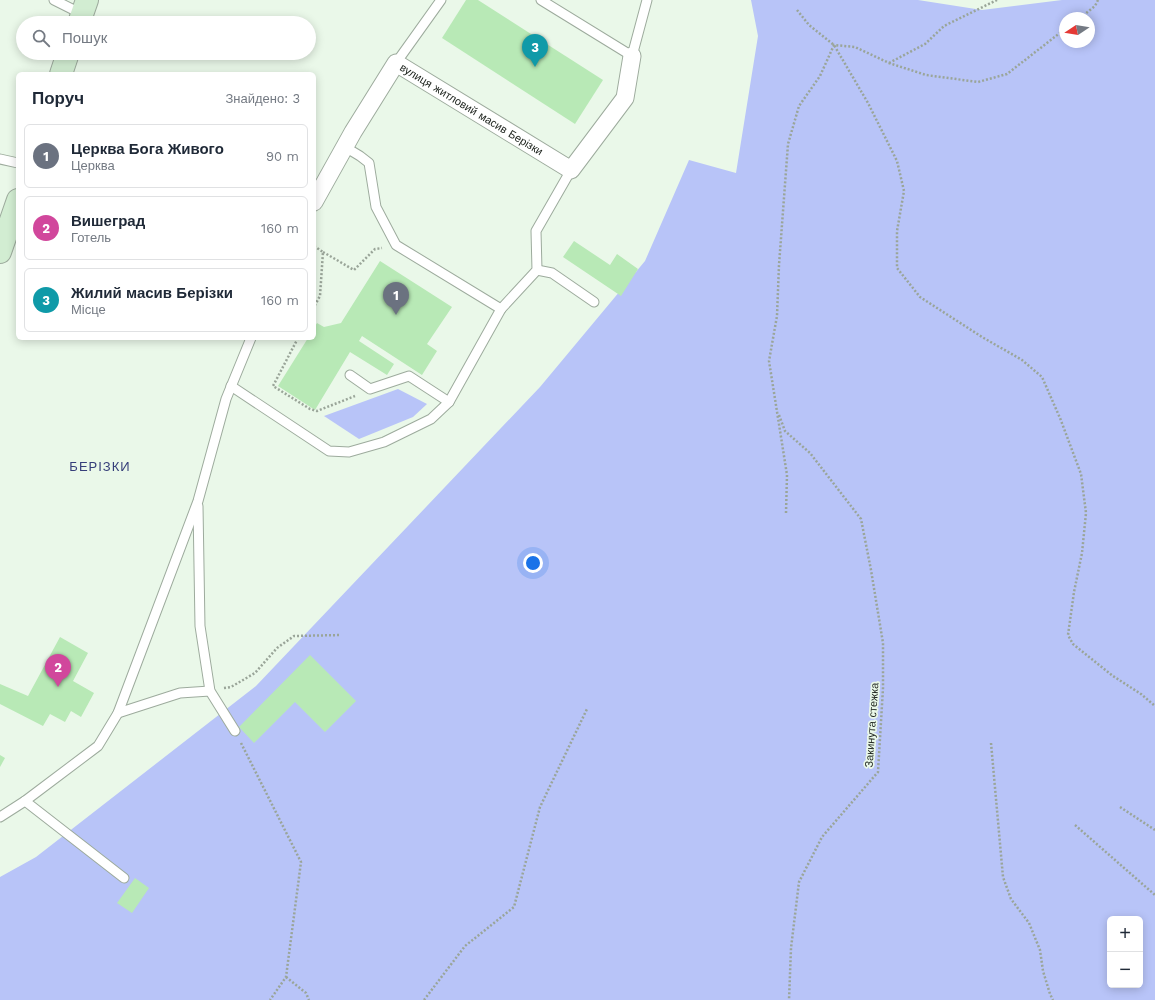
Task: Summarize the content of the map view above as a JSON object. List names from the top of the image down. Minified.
{"streets":{"street":["вулиця житловий масив Берізки"],"path":["Закинута стежка"]},"districts":["БЕРІЗКИ"],"north":"left","page":{"search":"Пошук","pins":["3","1","2"],"heading":["Поруч","Знайдено: 3"],"list":[{"mark":"1","name":"Церква Бога Живого","note":"Церква","value":"90 m"},{"mark":"2","name":"Вишеград","note":"Готель","value":"160 m"},{"mark":"3","name":"Жилий масив Берізки","note":"Місце","value":"160 m"}],"map_buttons":["+","−"]}}
